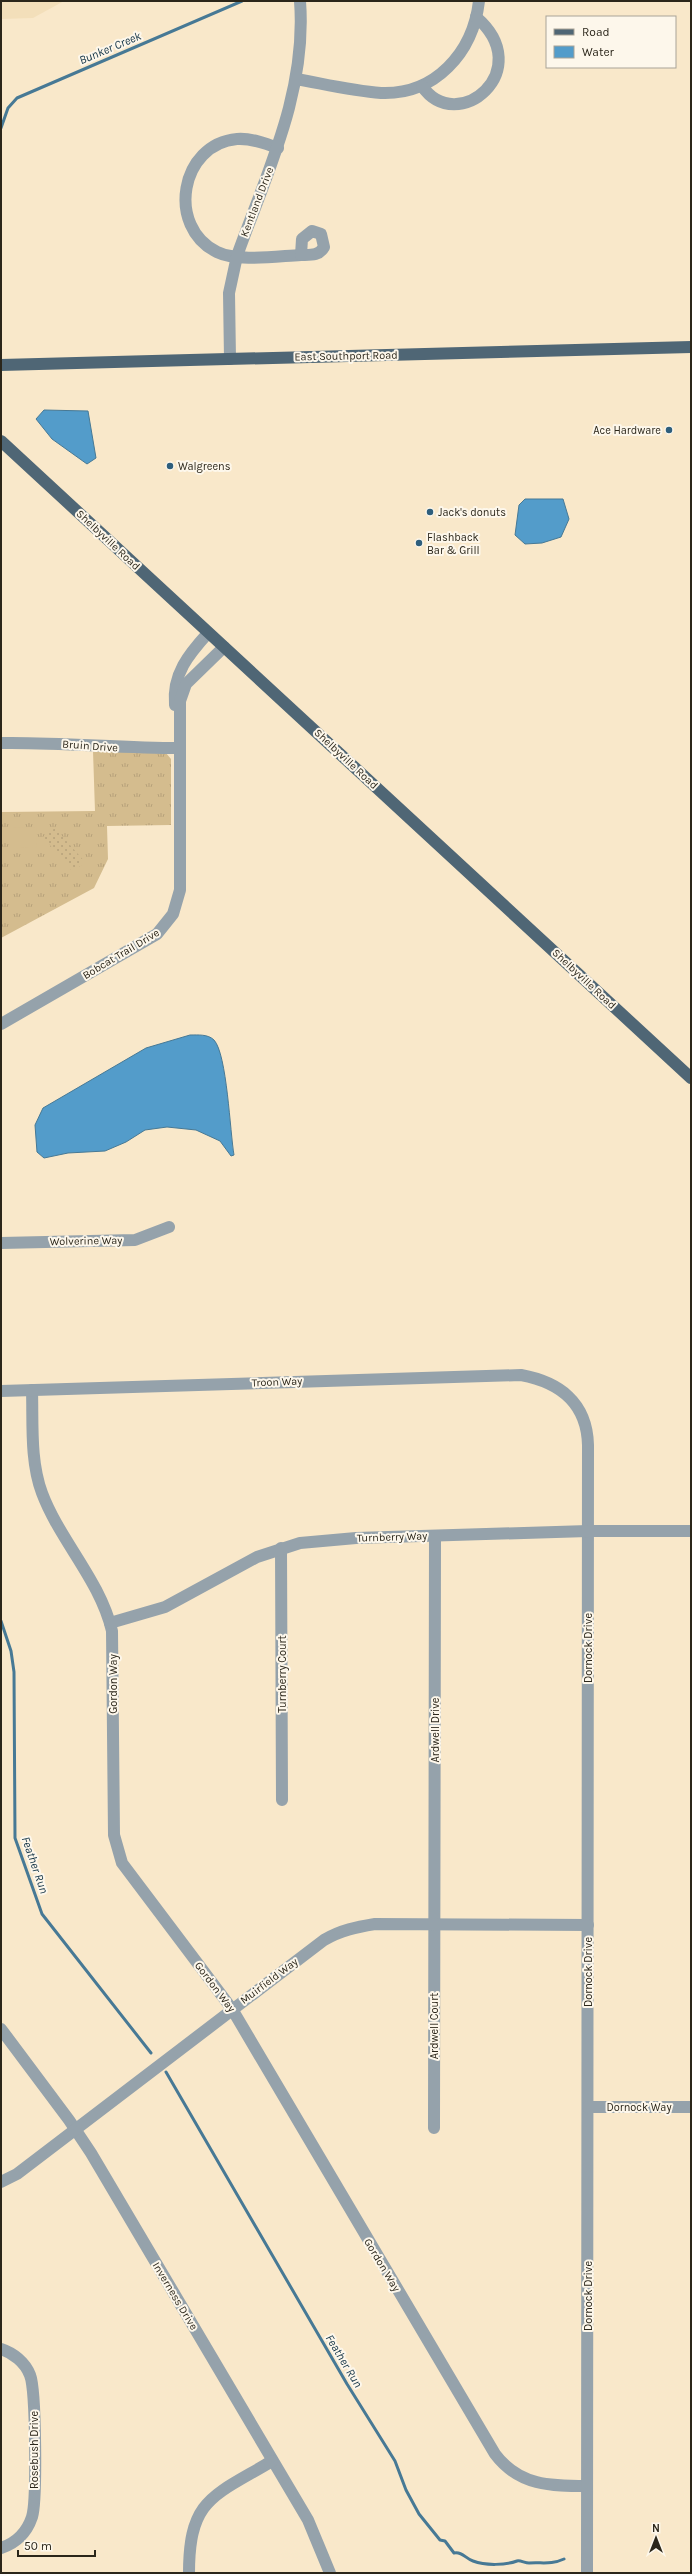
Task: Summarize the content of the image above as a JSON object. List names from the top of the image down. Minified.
{"streets":{"main road":["East Southport Road","Shelbyville Road"],"street":["Kentland Drive","Bruin Drive","Bobcat Trail Drive","Wolverine Way","Troon Way","Turnberry Way","Dornock Drive","Turnberry Court","Gordon Way","Ardwell Drive","Muirfield Way","Ardwell Court","Dornock Way","Inverness Drive","Rosebush Drive"]},"crossings":[["Kentland Drive","East Southport Road"],["Shelbyville Road","Bobcat Trail Drive"],["Bruin Drive","Bobcat Trail Drive"],["Troon Way","Dornock Drive"],["Troon Way","Gordon Way"],["Turnberry Way","Dornock Drive"],["Turnberry Way","Turnberry Court"],["Turnberry Way","Gordon Way"],["Turnberry Way","Ardwell Drive"],["Dornock Drive","Gordon Way"],["Dornock Drive","Muirfield Way"],["Dornock Drive","Dornock Way"],["Gordon Way","Muirfield Way"],["Ardwell Drive","Muirfield Way"],["Ardwell Drive","Ardwell Court"],["Muirfield Way","Ardwell Court"],["Muirfield Way","Inverness Drive"]],"water":["Bunker Creek","Feather Run"],"places":["Ace Hardware","Walgreens","Jack's donuts","Flashback Bar & Grill"],"legend":["Road","Water"],"scale_bar":"50 m","north":"top"}
